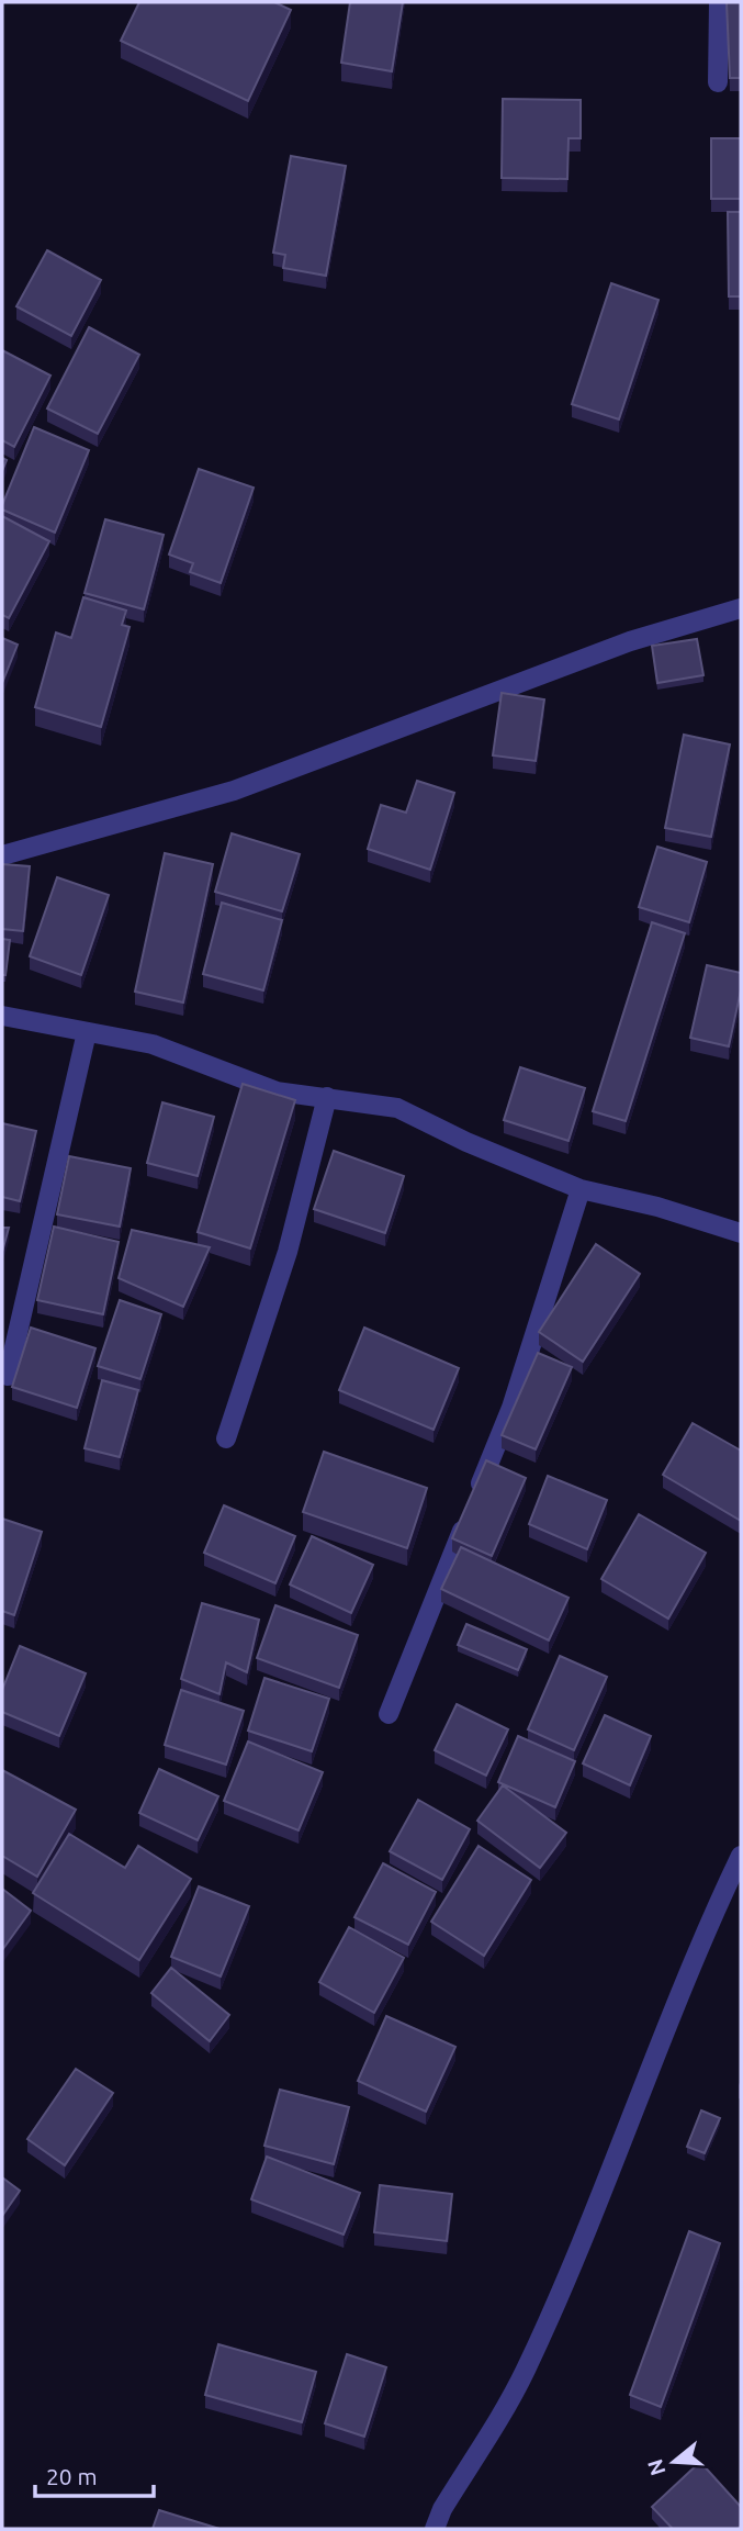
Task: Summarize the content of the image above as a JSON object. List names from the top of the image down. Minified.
{"scale_bar":"20 m","north":"left"}
